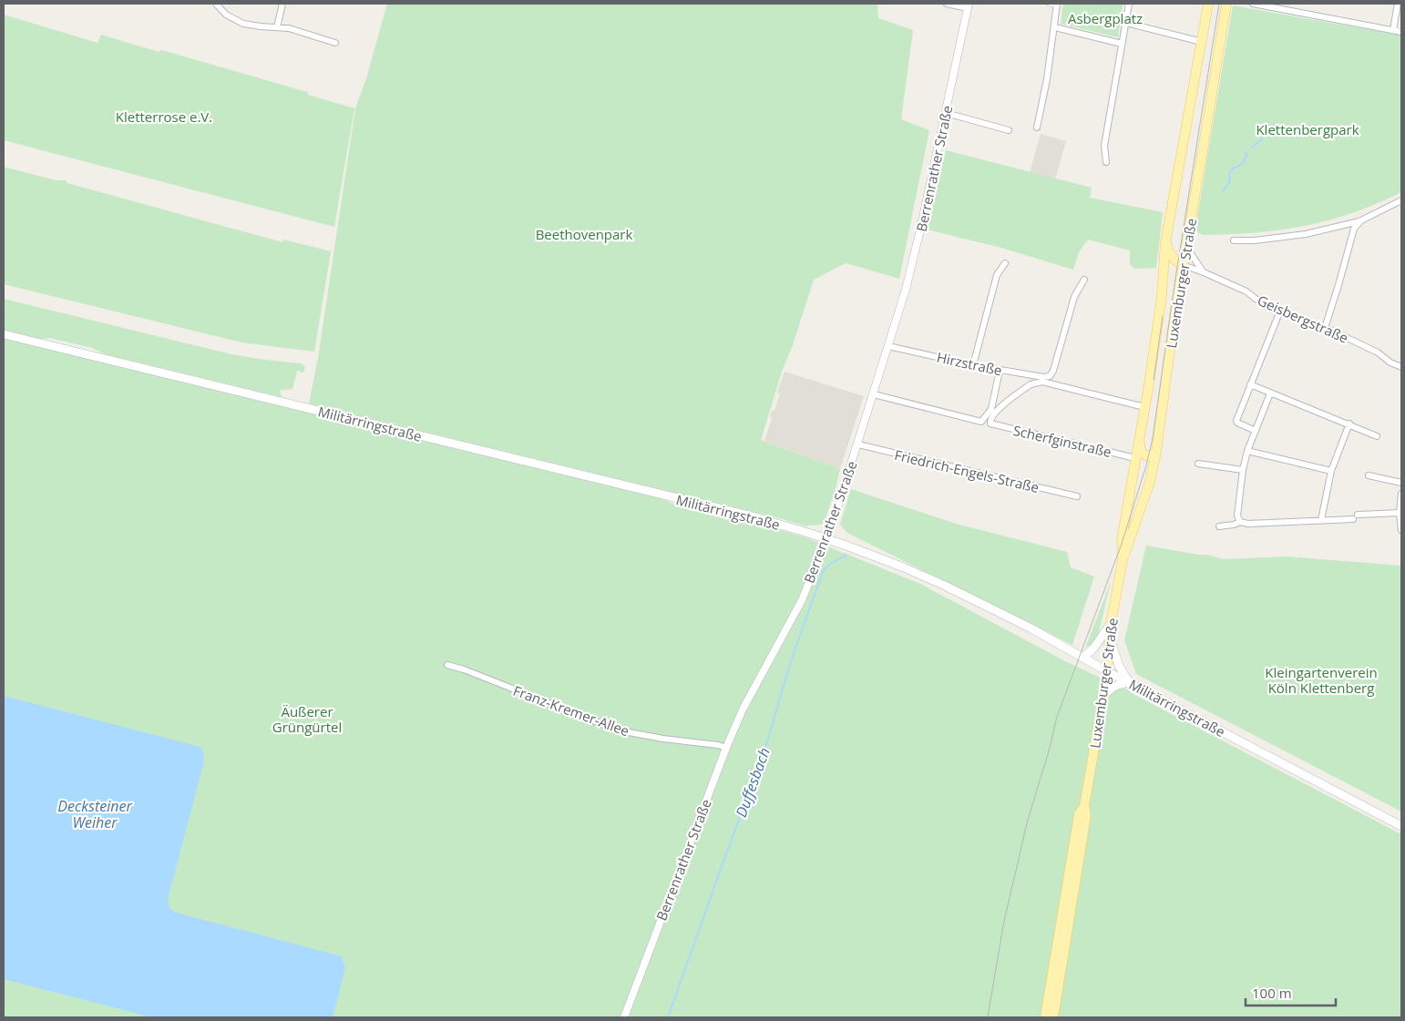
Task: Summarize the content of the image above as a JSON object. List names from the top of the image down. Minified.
{"streets":{"main road":["Luxemburger Straße","Militärringstraße"],"street":["Berrenrather Straße","Geisbergstraße","Hirzstraße","Scherfginstraße","Friedrich-Engels-Straße","Franz-Kremer-Allee"]},"crossings":[["Berrenrather Straße","Hirzstraße"],["Berrenrather Straße","Militärringstraße"],["Berrenrather Straße","Friedrich-Engels-Straße"],["Berrenrather Straße","Franz-Kremer-Allee"],["Luxemburger Straße","Geisbergstraße"],["Luxemburger Straße","Militärringstraße"],["Luxemburger Straße","Scherfginstraße"]],"water":["Duffesbach","Decksteiner Weiher"],"parks":["Asbergplatz","Kletterrose e.V.","Klettenbergpark","Beethovenpark","Kleingartenverein Köln Klettenberg","Äußerer Grüngürtel"],"scale_bar":"100 m"}
